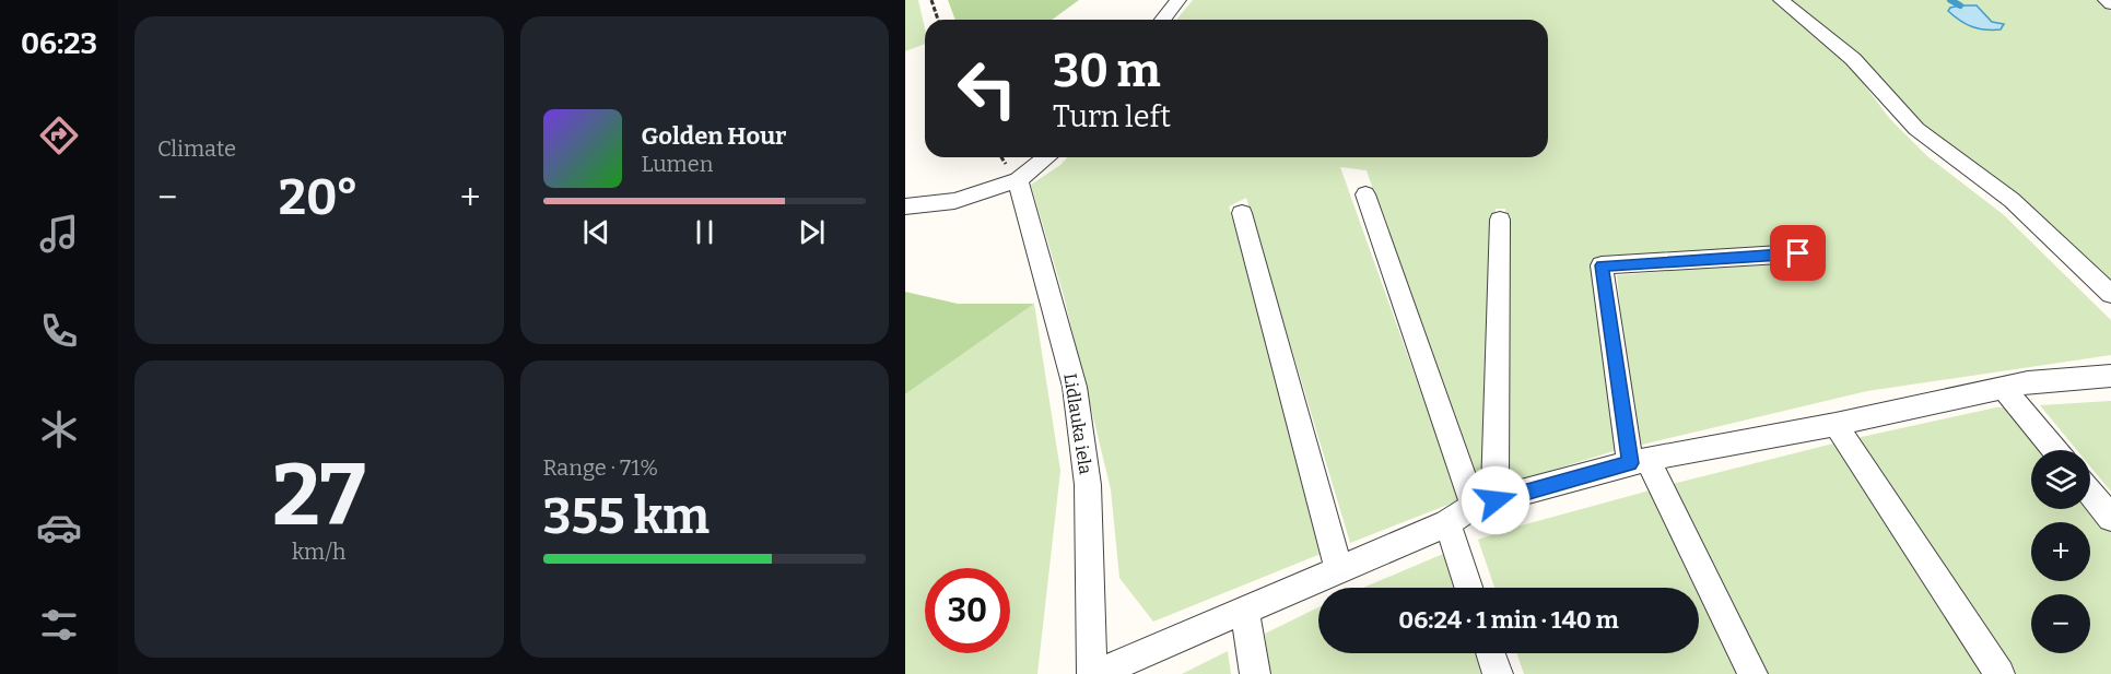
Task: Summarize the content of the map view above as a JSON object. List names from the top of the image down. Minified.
{"streets":{"street":["Lidlauka iela"]},"page":{"tabs":"06:23","tile":["Climate",["27","km/h"],["Range · 71%","355 km"]],"turn":["30 m","Turn left"],"song":["Golden Hour","Lumen"],"heat":["−","20°","+"],"map_buttons":["+","−"],"limit":"30","trip":"06:24 · 1 min · 140 m"}}
